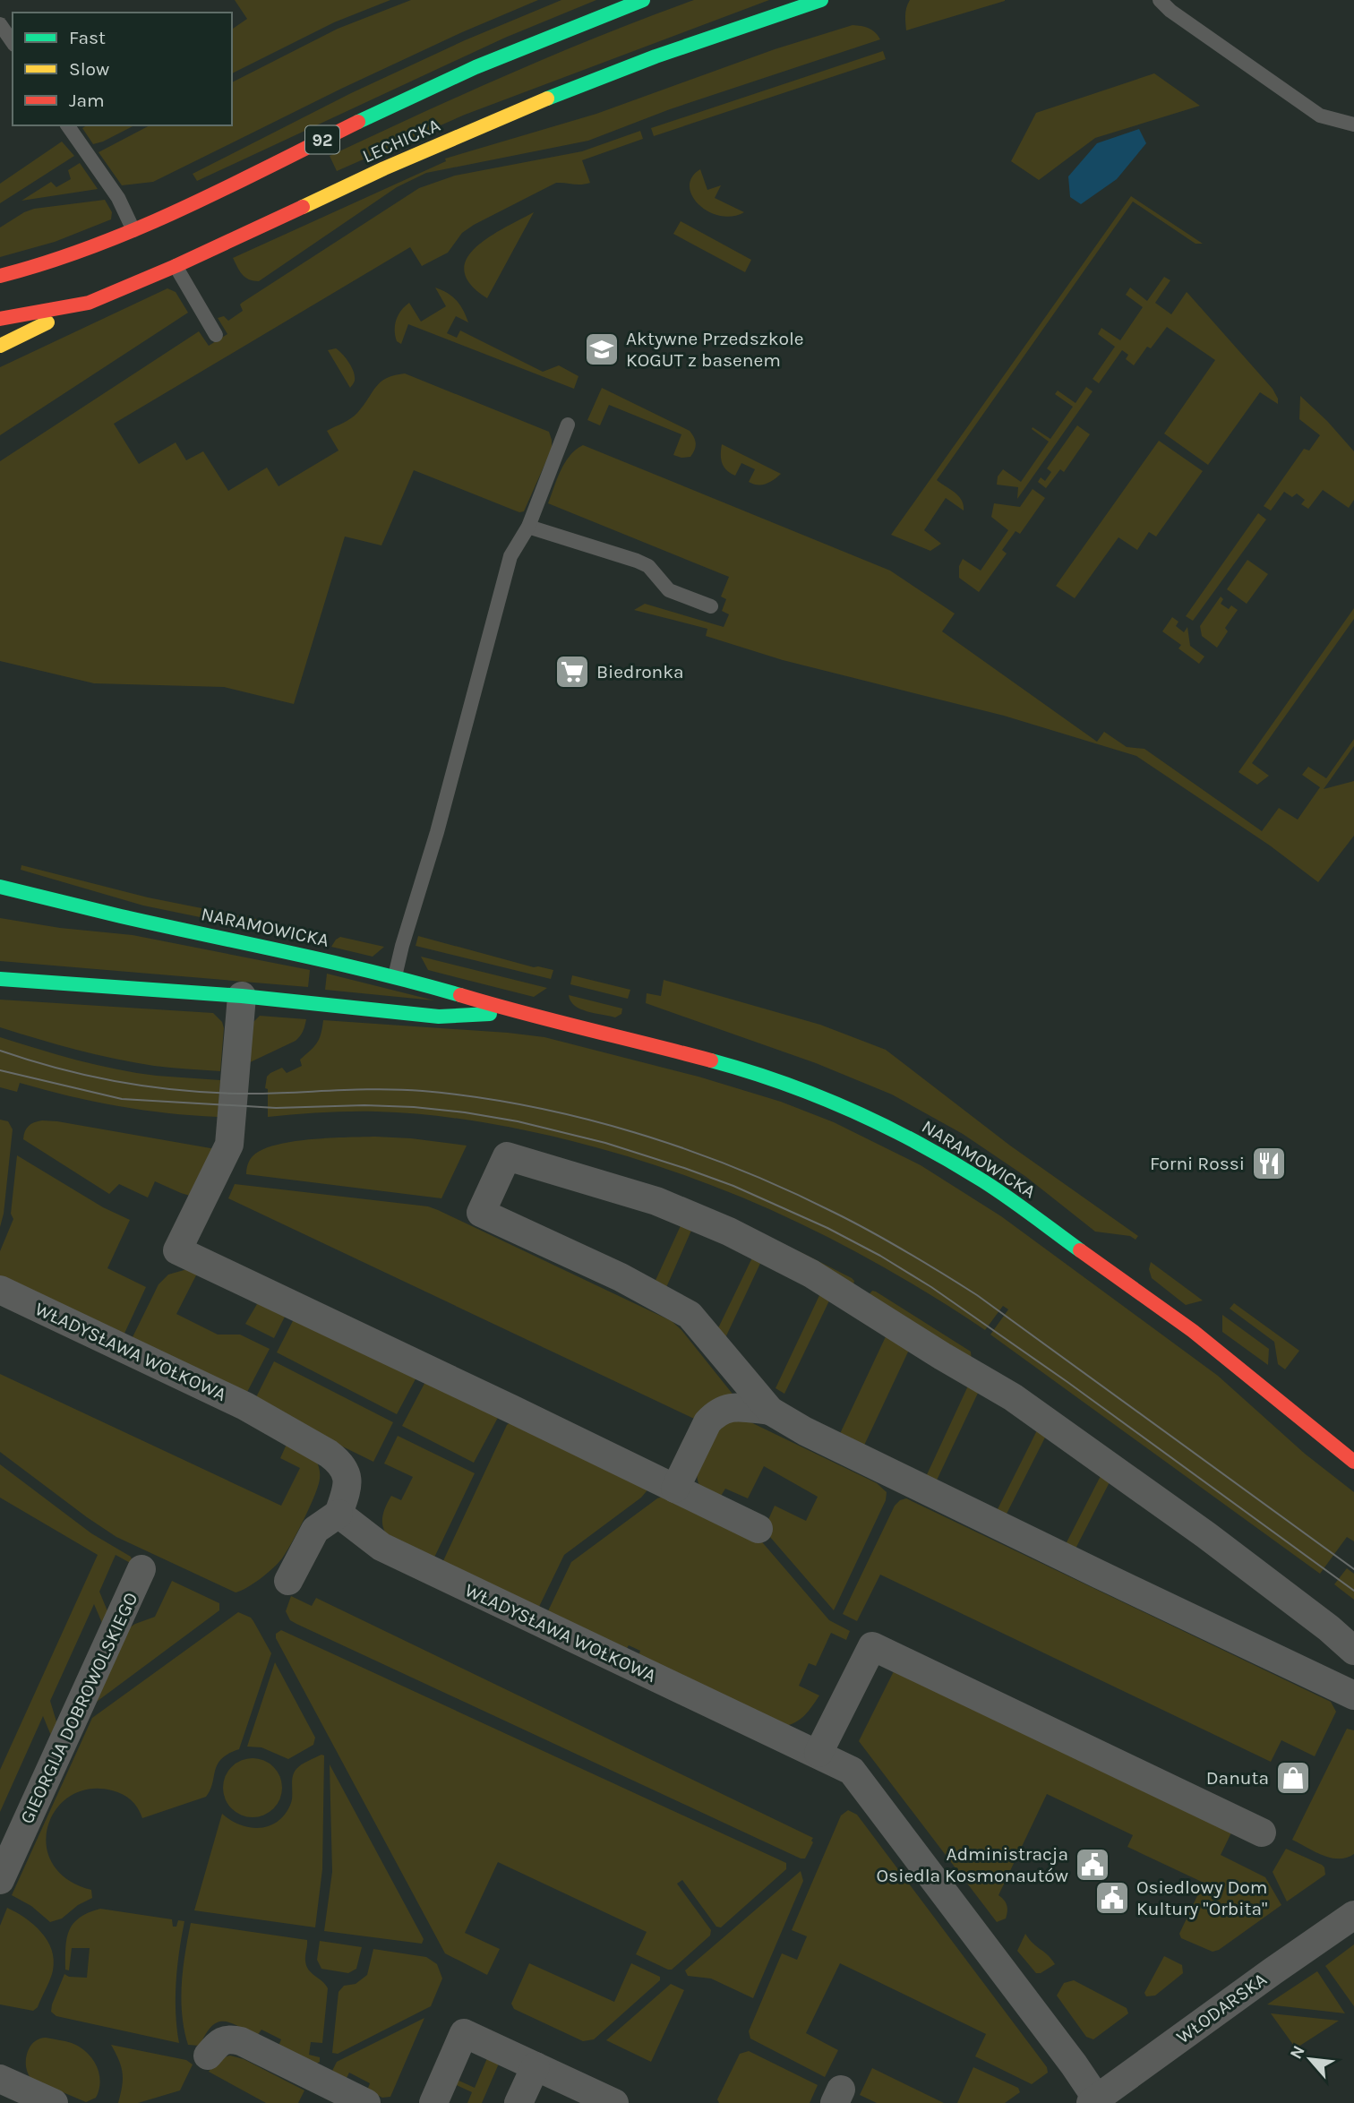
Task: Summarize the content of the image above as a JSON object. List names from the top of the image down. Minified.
{"streets":{"street":["92","LECHICKA","NARAMOWICKA","WŁADYSŁAWA WOŁKOWA","GIEORGIJA DOBROWOLSKIEGO","WŁODARSKA"]},"crossings":[["WŁADYSŁAWA WOŁKOWA","WŁODARSKA"]],"places":{"school or university":["Aktywne Przedszkole KOGUT z basenem"],"supermarket":["Biedronka"],"restaurant":["Forni Rossi"],"shop":["Danuta"],"public building":["Administracja Osiedla Kosmonautów","Osiedlowy Dom Kultury \"Orbita\""]},"legend":["Fast","Slow","Jam"],"north":"top left"}
